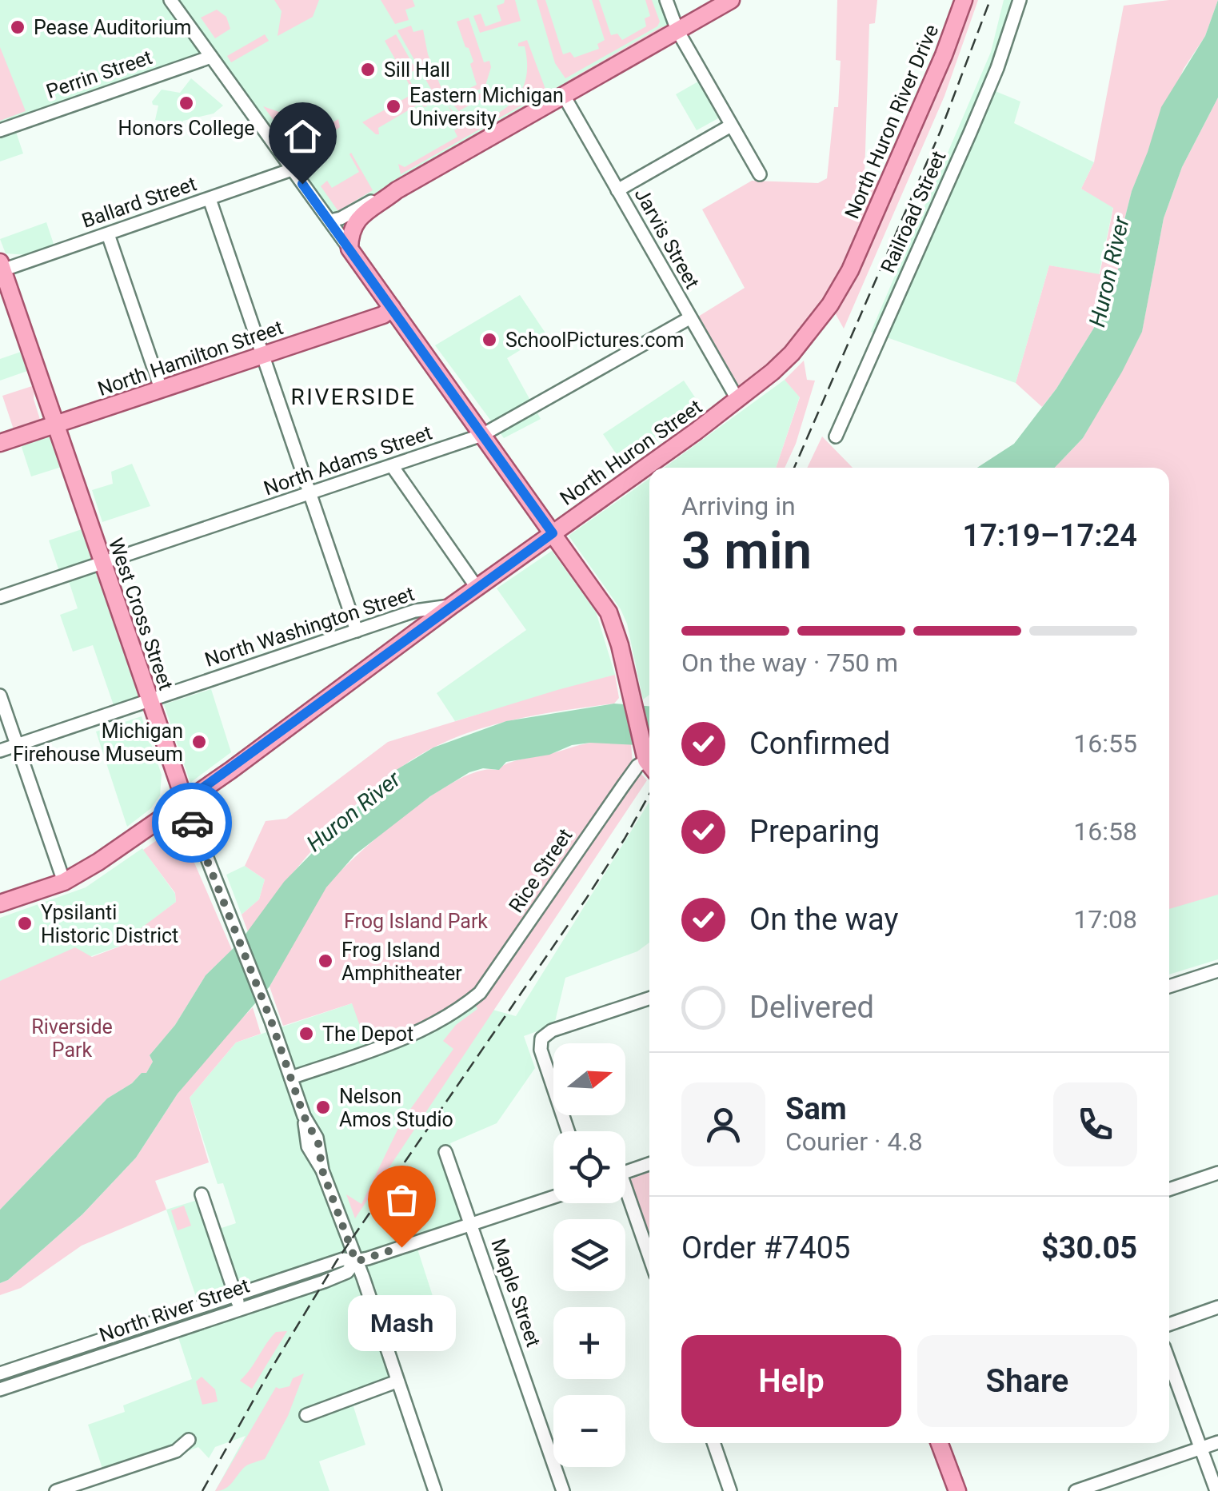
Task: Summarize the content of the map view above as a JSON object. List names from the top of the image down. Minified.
{"streets":{"main road":["North Huron River Drive","North Hamilton Street","North Huron Street","West Cross Street"],"street":["Perrin Street","Ballard Street","Railroad Street","Jarvis Street","North Adams Street","North Washington Street","Rice Street","Maple Street","North River Street"]},"crossings":[["North Huron River Drive","North Huron Street"],["Ballard Street","West Cross Street"],["Jarvis Street","North Huron Street"],["Jarvis Street","North Adams Street"],["North Hamilton Street","West Cross Street"],["North Huron Street","West Cross Street"],["North Huron Street","North Washington Street"],["North Adams Street","West Cross Street"],["West Cross Street","North Washington Street"],["West Cross Street","Rice Street"],["West Cross Street","North River Street"],["Maple Street","North River Street"]],"districts":["RIVERSIDE"],"water":["Huron River"],"parks":["Frog Island Park","Riverside Park"],"places":["Pease Auditorium","Sill Hall","Honors College","Eastern Michigan University","SchoolPictures.com","Michigan Firehouse Museum","Ypsilanti Historic District","Frog Island Amphitheater","The Depot","Nelson Amos Studio","Mash"],"north":"right","page":{"heading":["3 min","Arriving in","17:19–17:24"],"panel":["Sam","Courier · 4.8","Order #7405","$30.05"],"bar":"On the way · 750 m","list":[["Confirmed","16:55"],["Preparing","16:58"],["On the way","17:08"],"Delivered"],"map_buttons":["+","−"],"bubble":"Mash","buttons":["Help","Share"]}}
